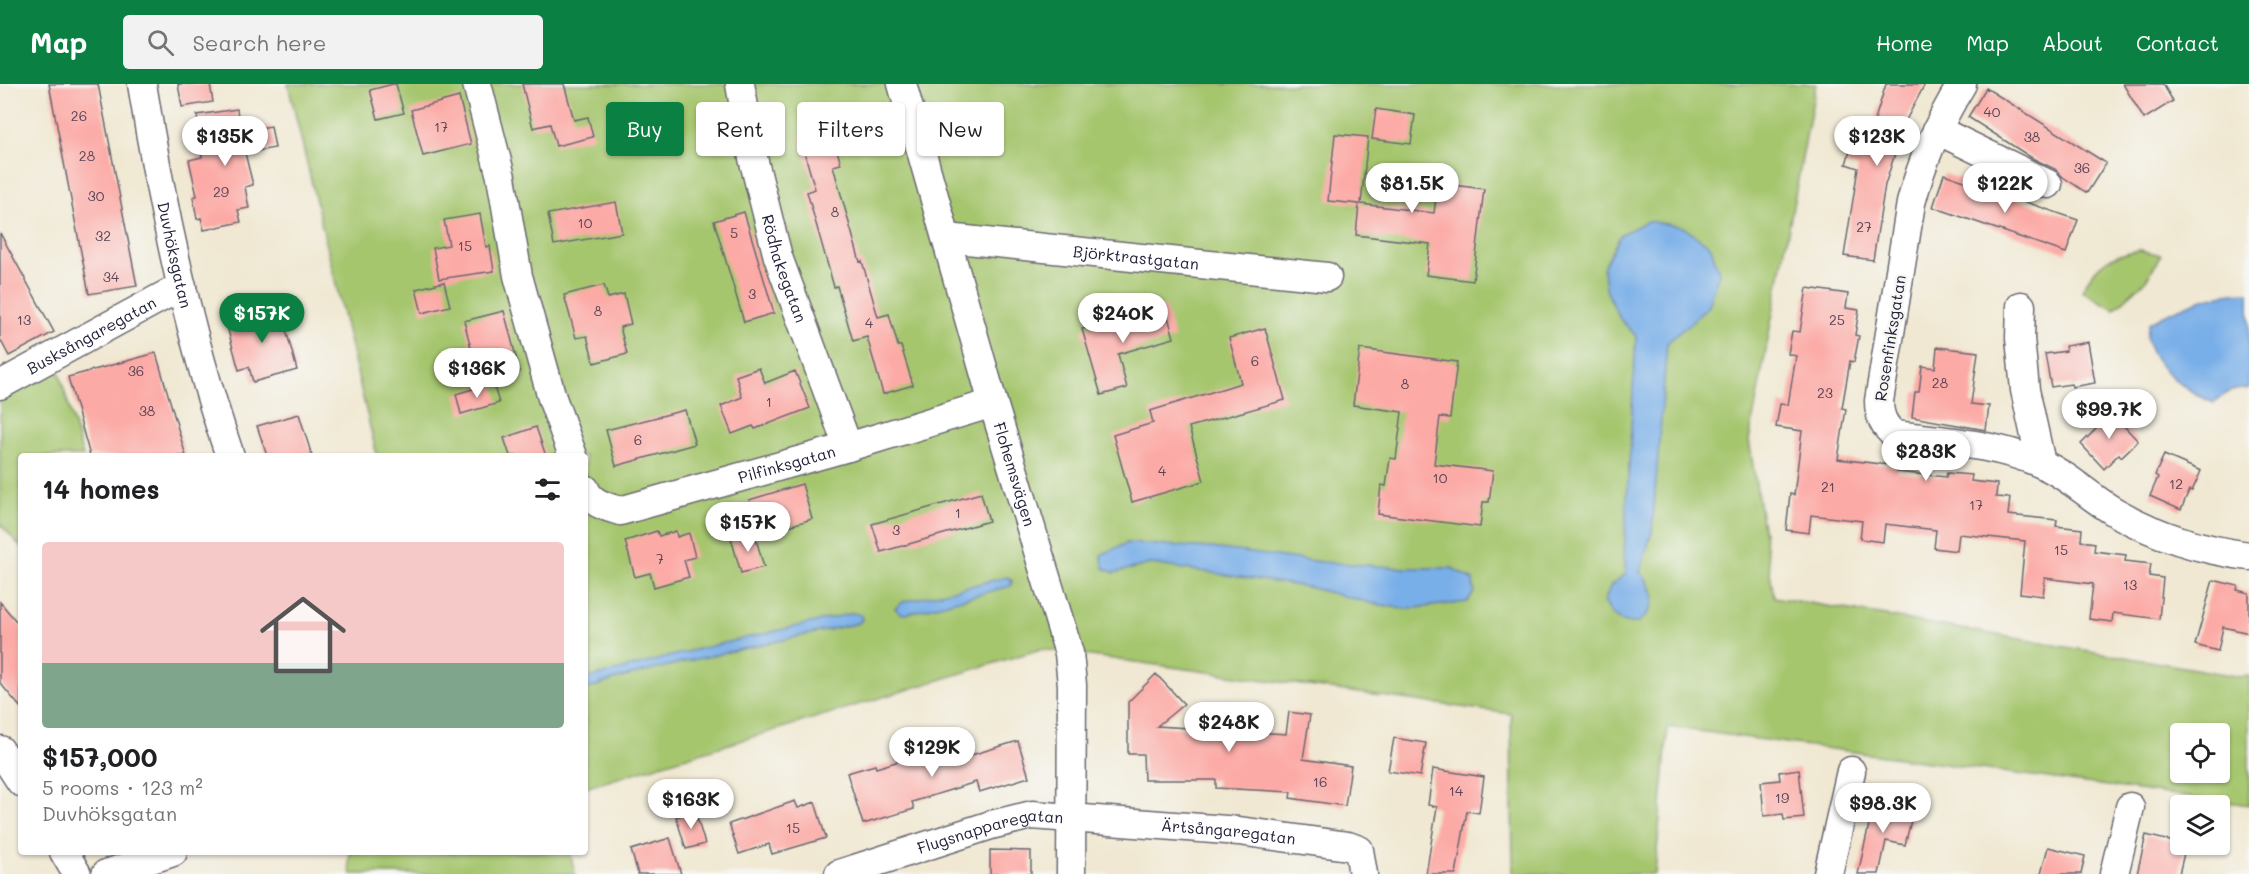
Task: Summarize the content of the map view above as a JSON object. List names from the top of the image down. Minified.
{"streets":{"street":["Duvhöksgatan","Björktrastgatan","Rödhakegatan","Busksångaregatan","Rosenfinksgatan","Pilfinksgatan","Flohemsvägen","Ärtsångaregatan","Flugsnapparegatan"]},"crossings":[["Duvhöksgatan","Busksångaregatan"],["Björktrastgatan","Flohemsvägen"],["Rödhakegatan","Pilfinksgatan"],["Pilfinksgatan","Flohemsvägen"],["Flohemsvägen","Ärtsångaregatan"],["Flohemsvägen","Flugsnapparegatan"],["Ärtsångaregatan","Flugsnapparegatan"]],"house_numbers":["40","26","17","38","28","36","29","30","8","10","27","5","32","15","34","3","8","13","25","4","6","36","28","8","23","1","38","6","4","10","12","21","17","1","3","15","7","13","16","14","19","15"],"page":{"header":"Map","search":"Search here","nav":["Home","Map","About","Contact"],"chip":["Buy","Rent","Filters","New"],"price":["$135K","$123K","$81.5K","$122K","$157K","$240K","$136K","$99.7K","$283K","$157K","$248K","$129K","$163K","$98.3K"],"heading":"14 homes","list":[{"name":"$157,000","note":"5 rooms · 123 m² · Duvhöksgatan"}]}}
